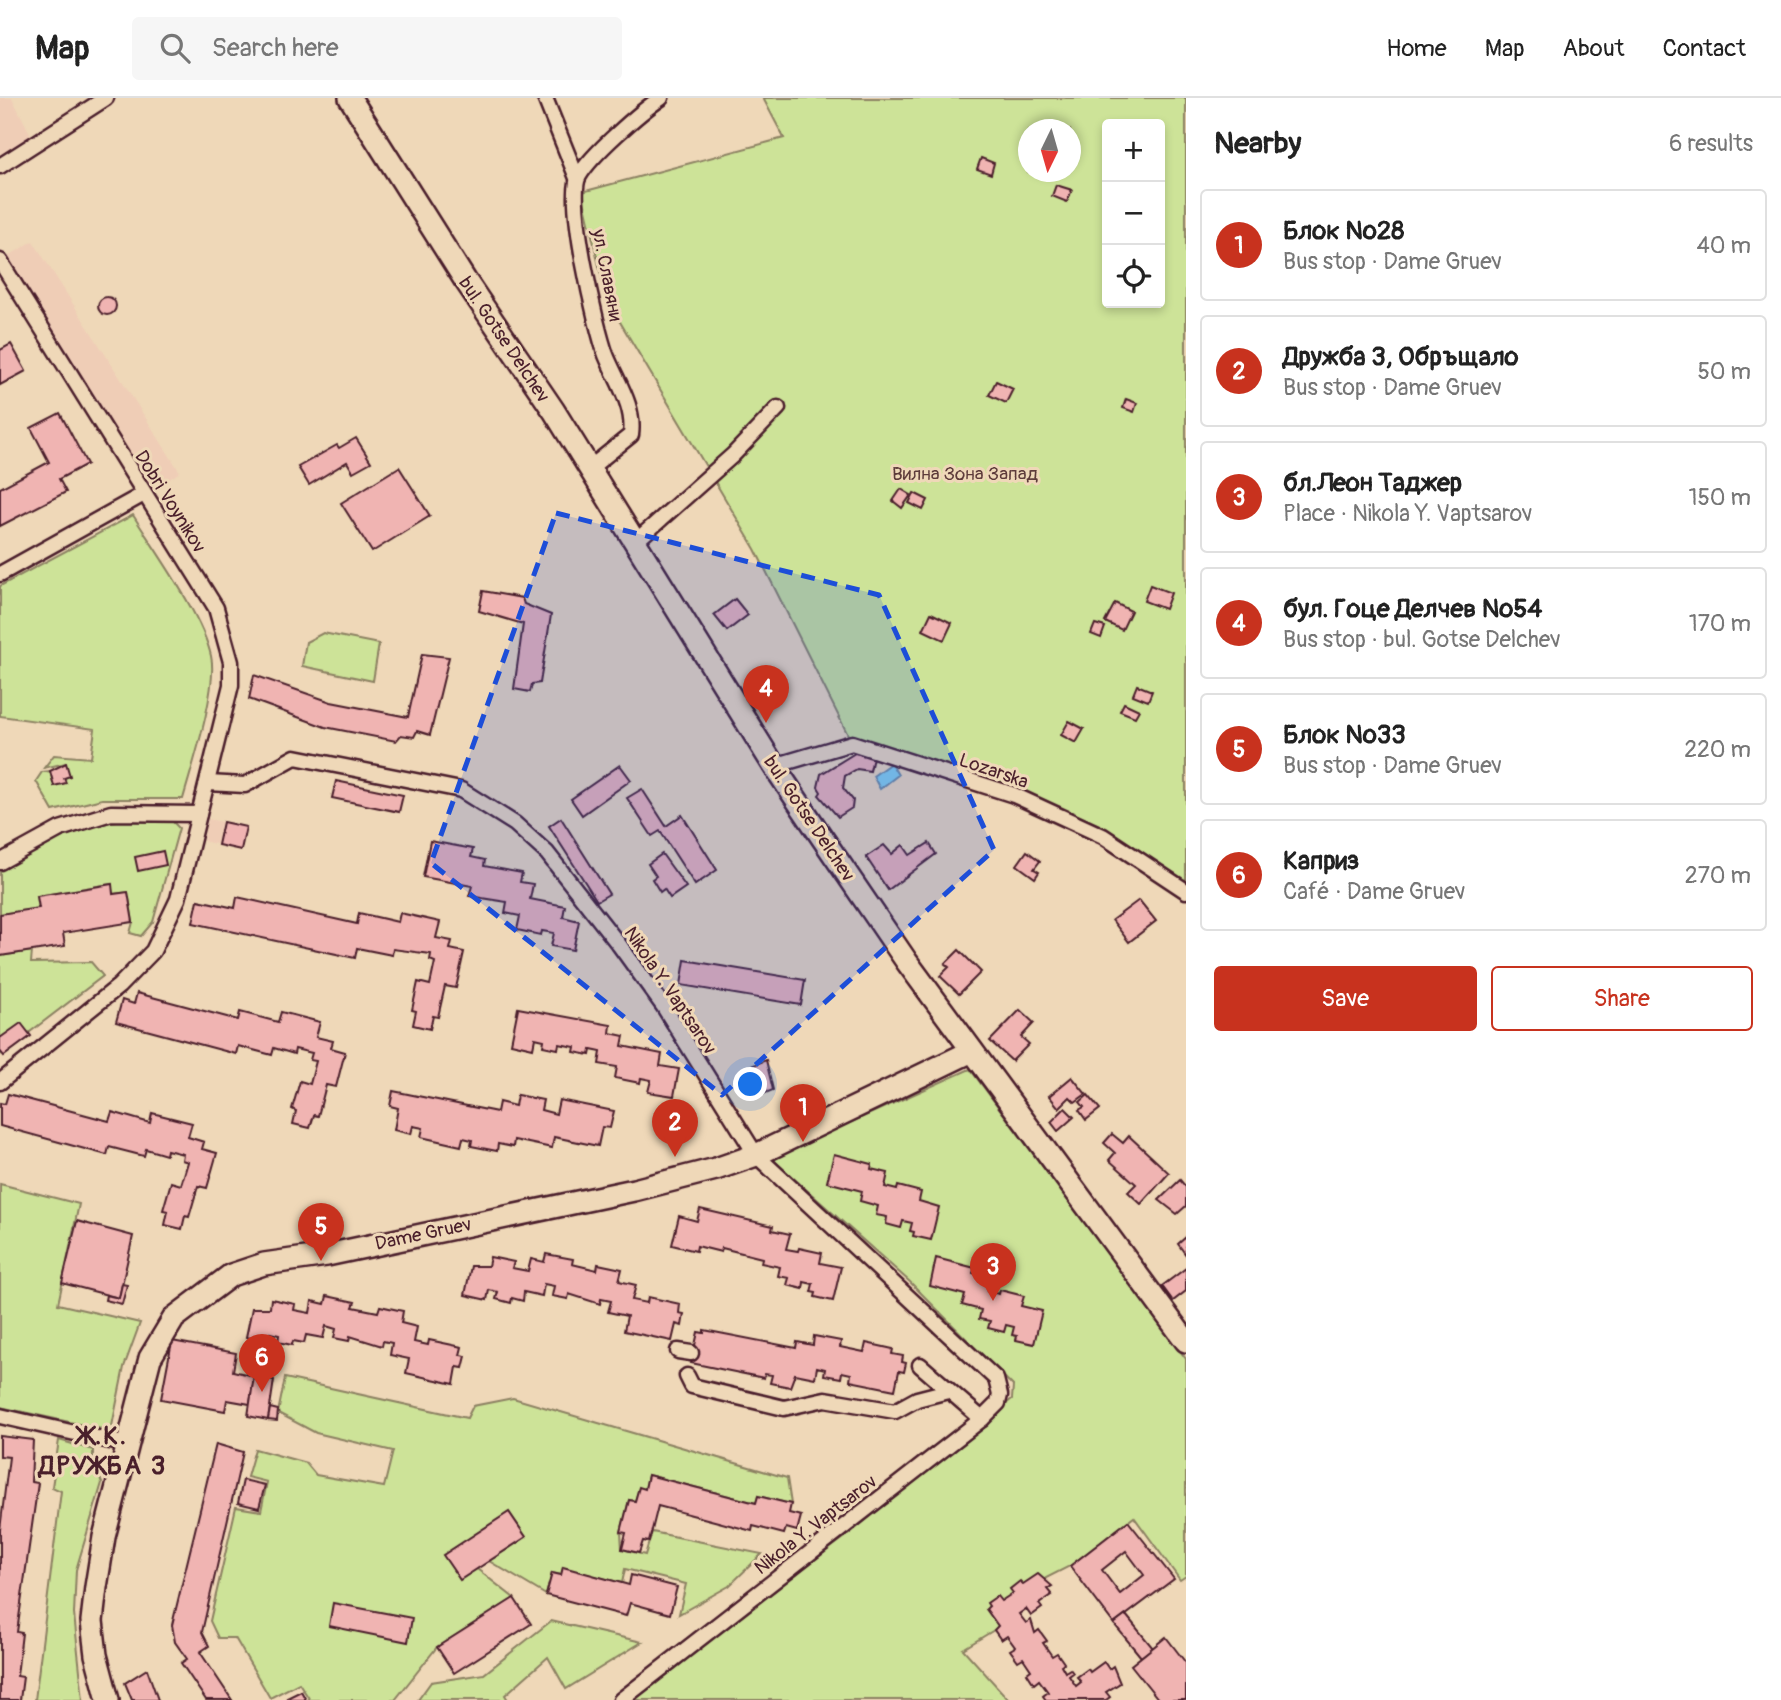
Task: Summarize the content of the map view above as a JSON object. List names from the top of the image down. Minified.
{"streets":{"main road":["bul. Gotse Delchev","Dame Gruev"],"street":["ул. Славяни","Dobri Voynikov","Lozarska","Nikola Y. Vaptsarov"]},"crossings":[["ул. Славяни","bul. Gotse Delchev"],["bul. Gotse Delchev","Lozarska"],["bul. Gotse Delchev","Dame Gruev"],["Dobri Voynikov","Nikola Y. Vaptsarov"],["Nikola Y. Vaptsarov","Dame Gruev"]],"districts":["Ж.К. ДРУЖБА 3"],"parks":["Вилна Зона Запад"],"north":"bottom","page":{"header":"Map","search":"Search here","nav":["Home","Map","About","Contact"],"heading":["Nearby","6 results"],"map_buttons":["+","−"],"list":[{"mark":"1","name":"Блок №28","note":"Bus stop · Dame Gruev","value":"40 m"},{"mark":"2","name":"Дружба 3, Обръщало","note":"Bus stop · Dame Gruev","value":"50 m"},{"mark":"3","name":"бл.Леон Таджер","note":"Place · Nikola Y. Vaptsarov","value":"150 m"},{"mark":"4","name":"бул. Гоце Делчев №54","note":"Bus stop · bul. Gotse Delchev","value":"170 m"},{"mark":"5","name":"Блок №33","note":"Bus stop · Dame Gruev","value":"220 m"},{"mark":"6","name":"Каприз","note":"Café · Dame Gruev","value":"270 m"}],"pins":["4","1","2","5","3","6"],"buttons":["Save","Share"]}}
